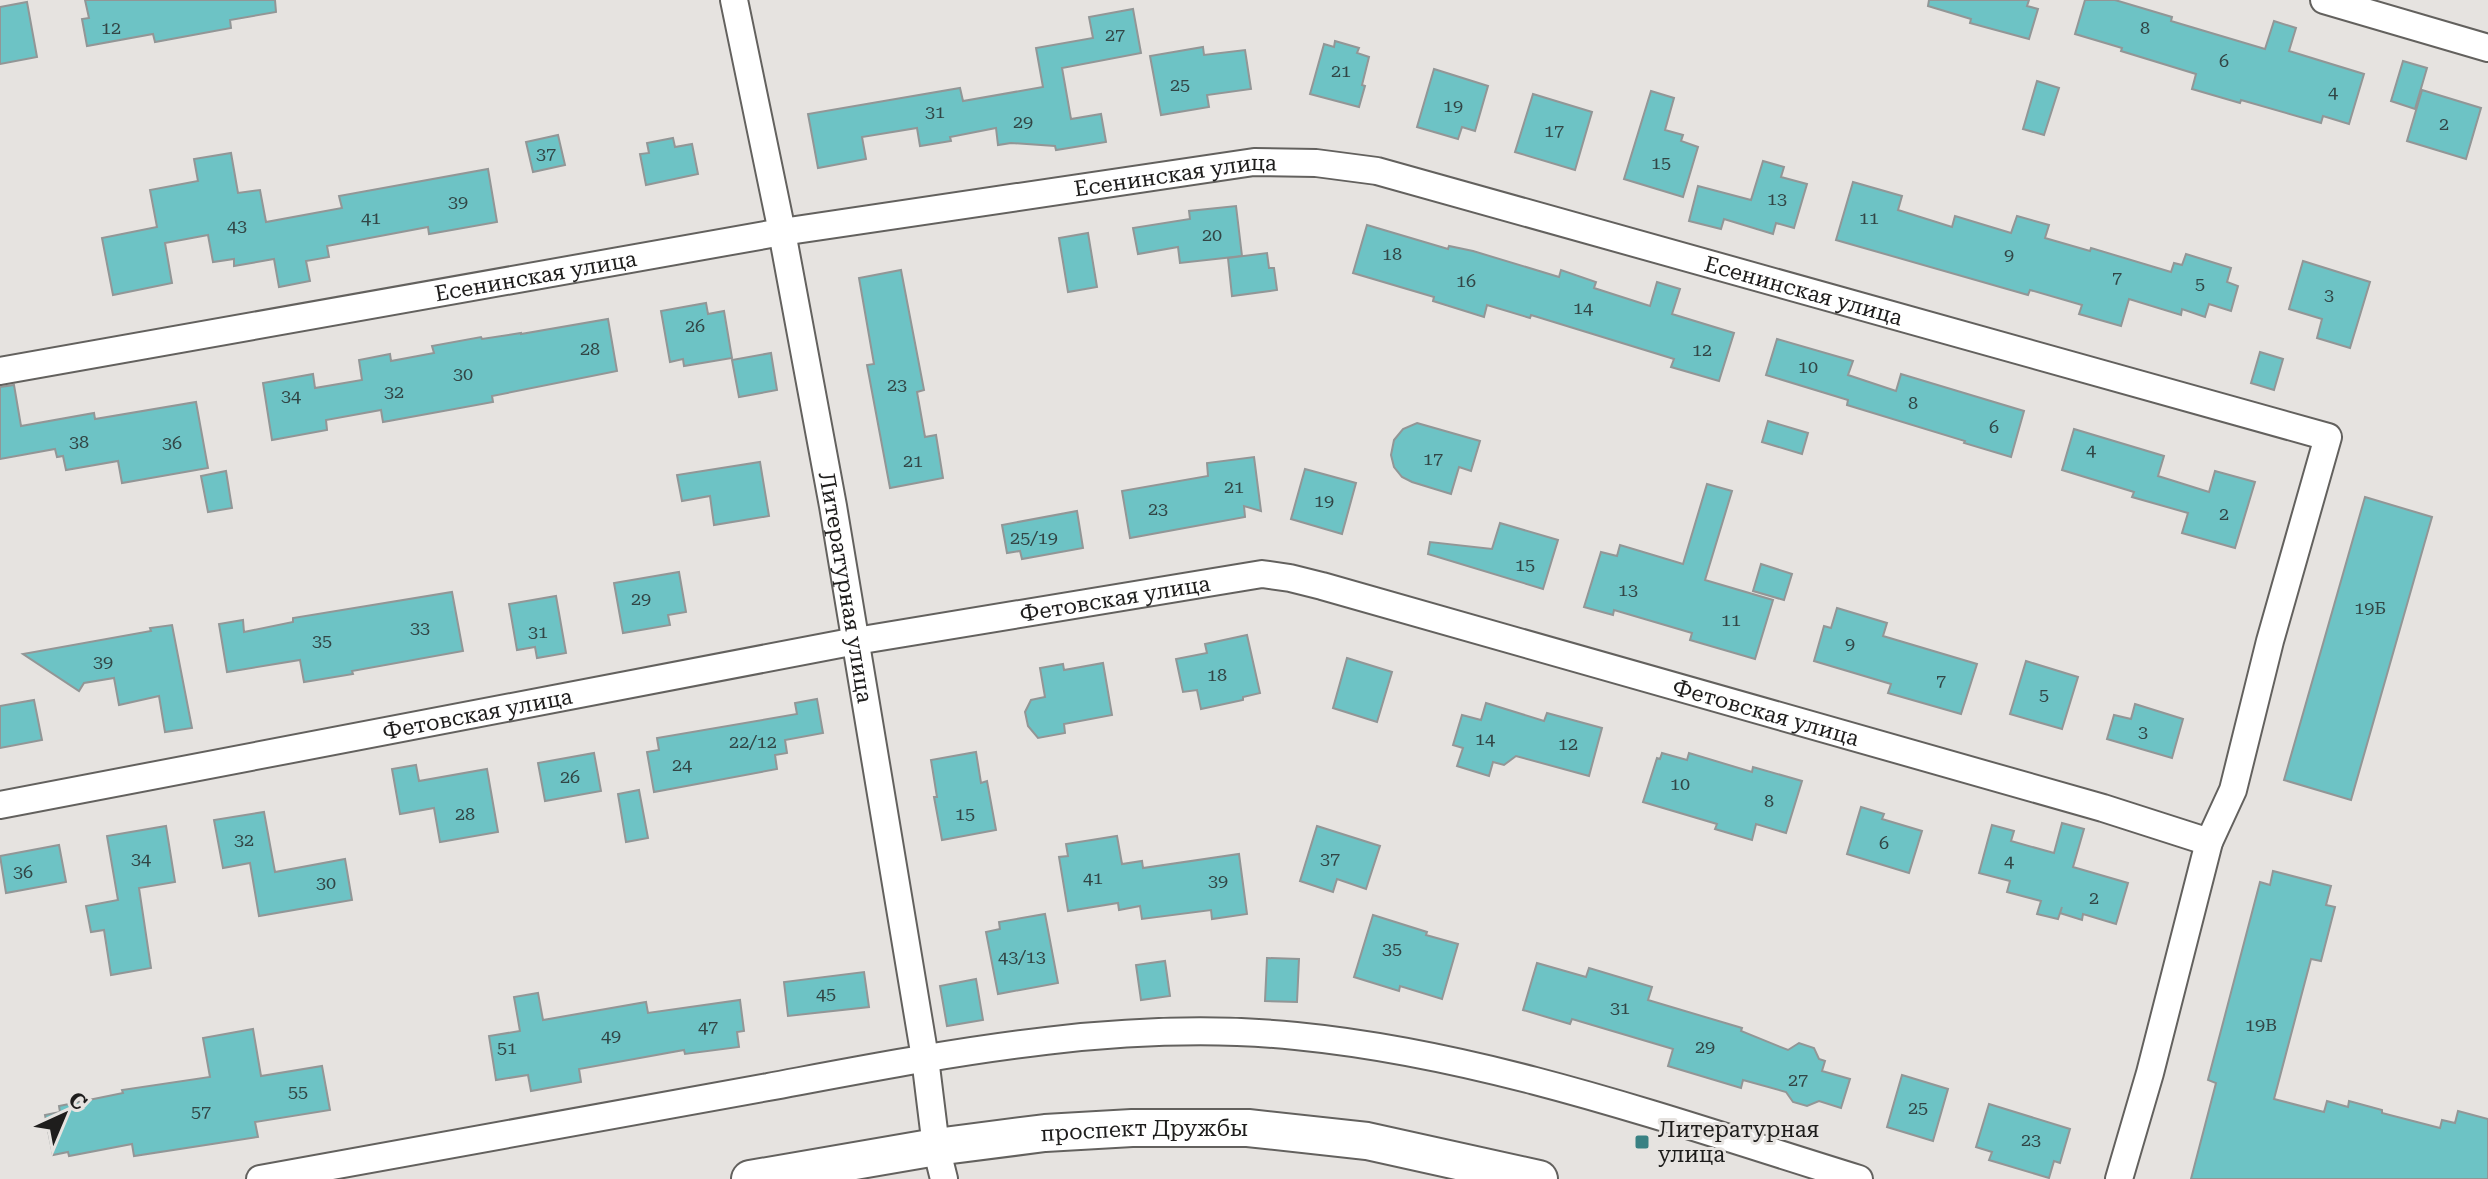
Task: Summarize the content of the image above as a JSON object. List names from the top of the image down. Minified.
{"streets":{"main road":["проспект Дружбы"],"street":["Есенинская улица","Литературная улица","Фетовская улица"]},"crossings":[["Есенинская улица","Литературная улица"],["Есенинская улица","Фетовская улица"],["Литературная улица","Фетовская улица"],["Литературная улица","проспект Дружбы"]],"places":{"transit":["Литературная улица"]},"house_numbers":["12","8","27","6","21","25","4","19","31","29","2","17","37","15","13","39","41","11","43","20","18","9","7","16","5","3","14","26","28","12","10","30","23","32","34","8","6","38","36","4","17","21","21","19","23","2","25/19","15","13","29","19Б","11","33","31","35","9","39","18","7","5","3","14","22/12","12","24","26","10","8","28","15","32","6","34","37","4","36","41","39","30","2","35","43/13","45","31","19В","47","49","29","51","27","55","25","57","23"],"north":"top right"}
